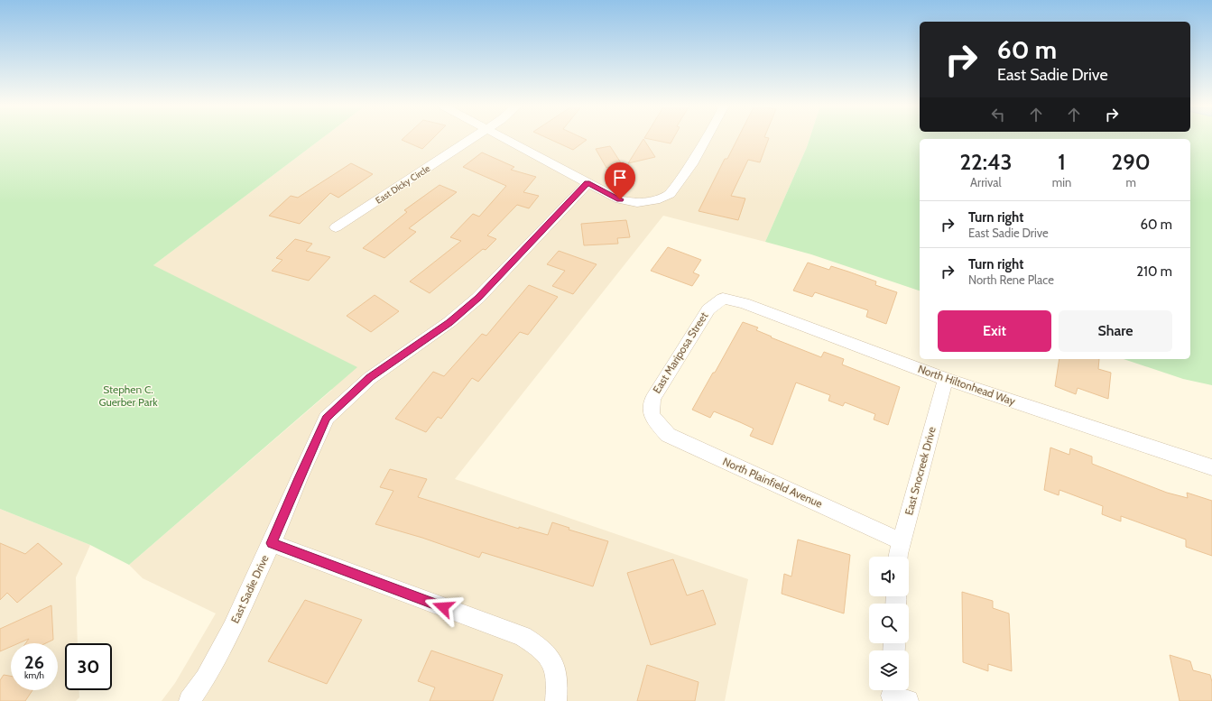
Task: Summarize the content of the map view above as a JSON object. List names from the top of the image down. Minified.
{"streets":{"street":["East Dicky Circle","East Mariposa Street","North Hiltonhead Way","East Snocreek Drive","North Plainfield Avenue","East Sadie Drive"]},"crossings":[["East Mariposa Street","North Hiltonhead Way"],["East Mariposa Street","North Plainfield Avenue"],["North Hiltonhead Way","East Snocreek Drive"],["East Snocreek Drive","North Plainfield Avenue"]],"parks":["Stephen C. Guerber Park"],"page":{"turn":["60 m","East Sadie Drive"],"eta":["22:43","Arrival","1","min","290","m"],"list":[{"name":"Turn right","note":"East Sadie Drive","value":"60 m"},{"name":"Turn right","note":"North Rene Place","value":"210 m"}],"buttons":["Exit","Share"],"speed":"26 km/h","limit":"30"}}
